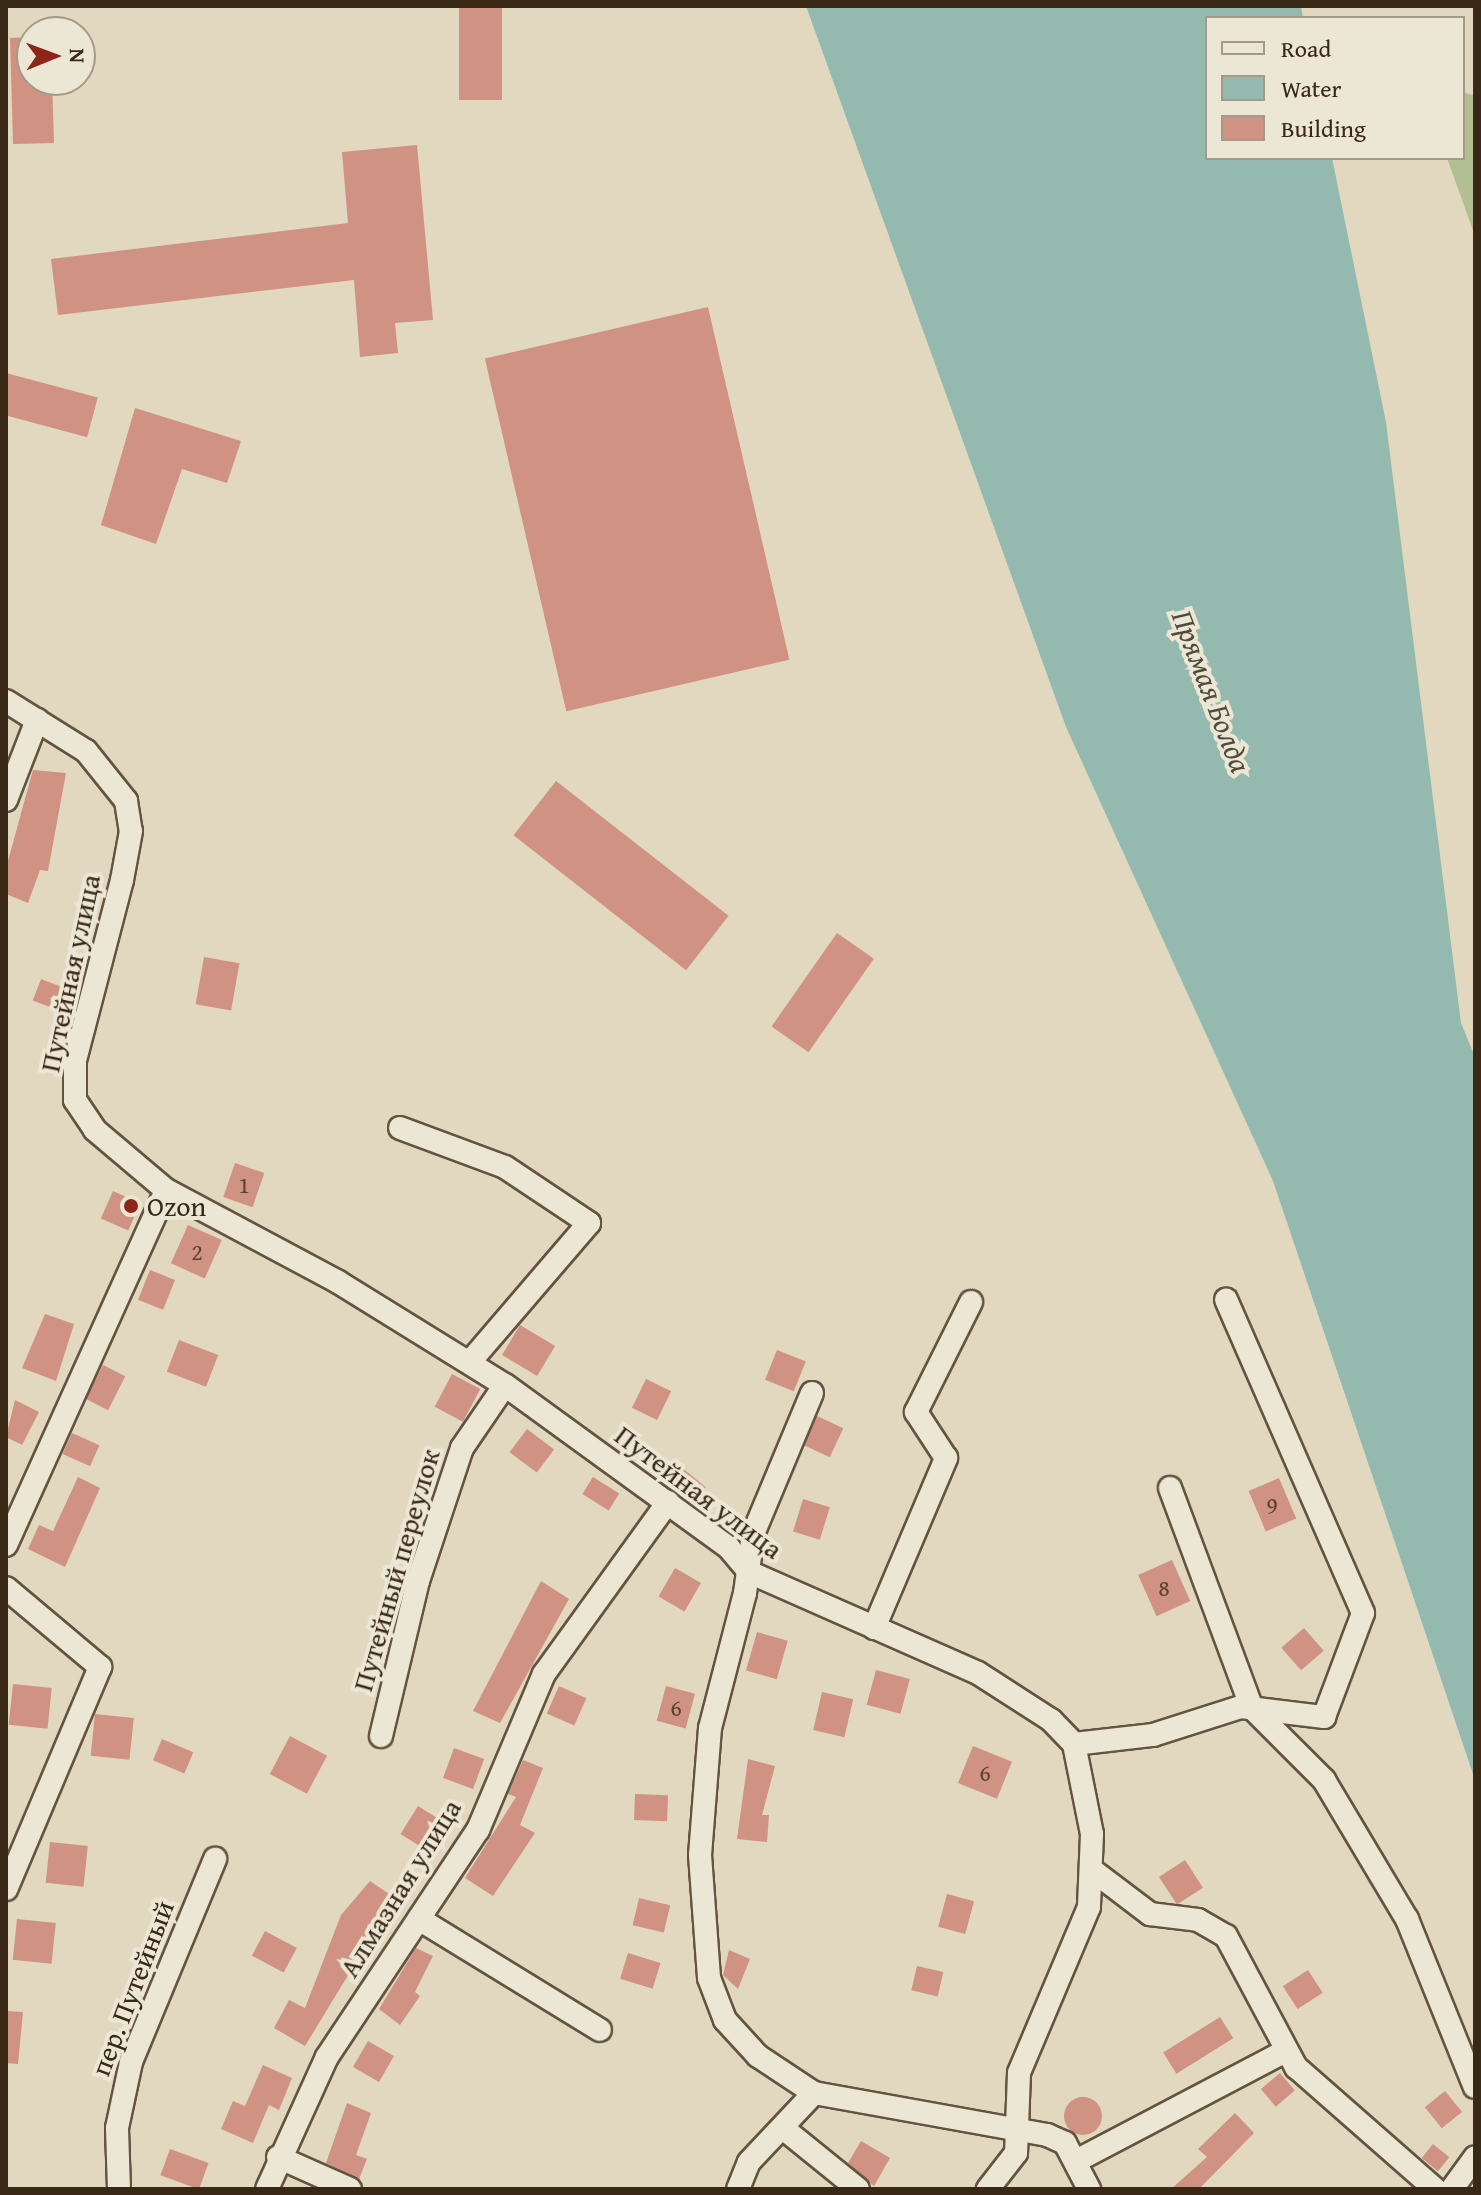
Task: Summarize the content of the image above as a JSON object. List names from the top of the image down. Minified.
{"streets":{"street":["Путейная улица","Путейный переулок","Алмазная улица","пер. Путейный"]},"crossings":[["Путейная улица","Путейный переулок"],["Путейная улица","Алмазная улица"]],"water":["Прямая Болда"],"places":["Ozon"],"house_numbers":["1","2","9","8","6","6"],"legend":["Road","Water","Building"],"north":"right"}
